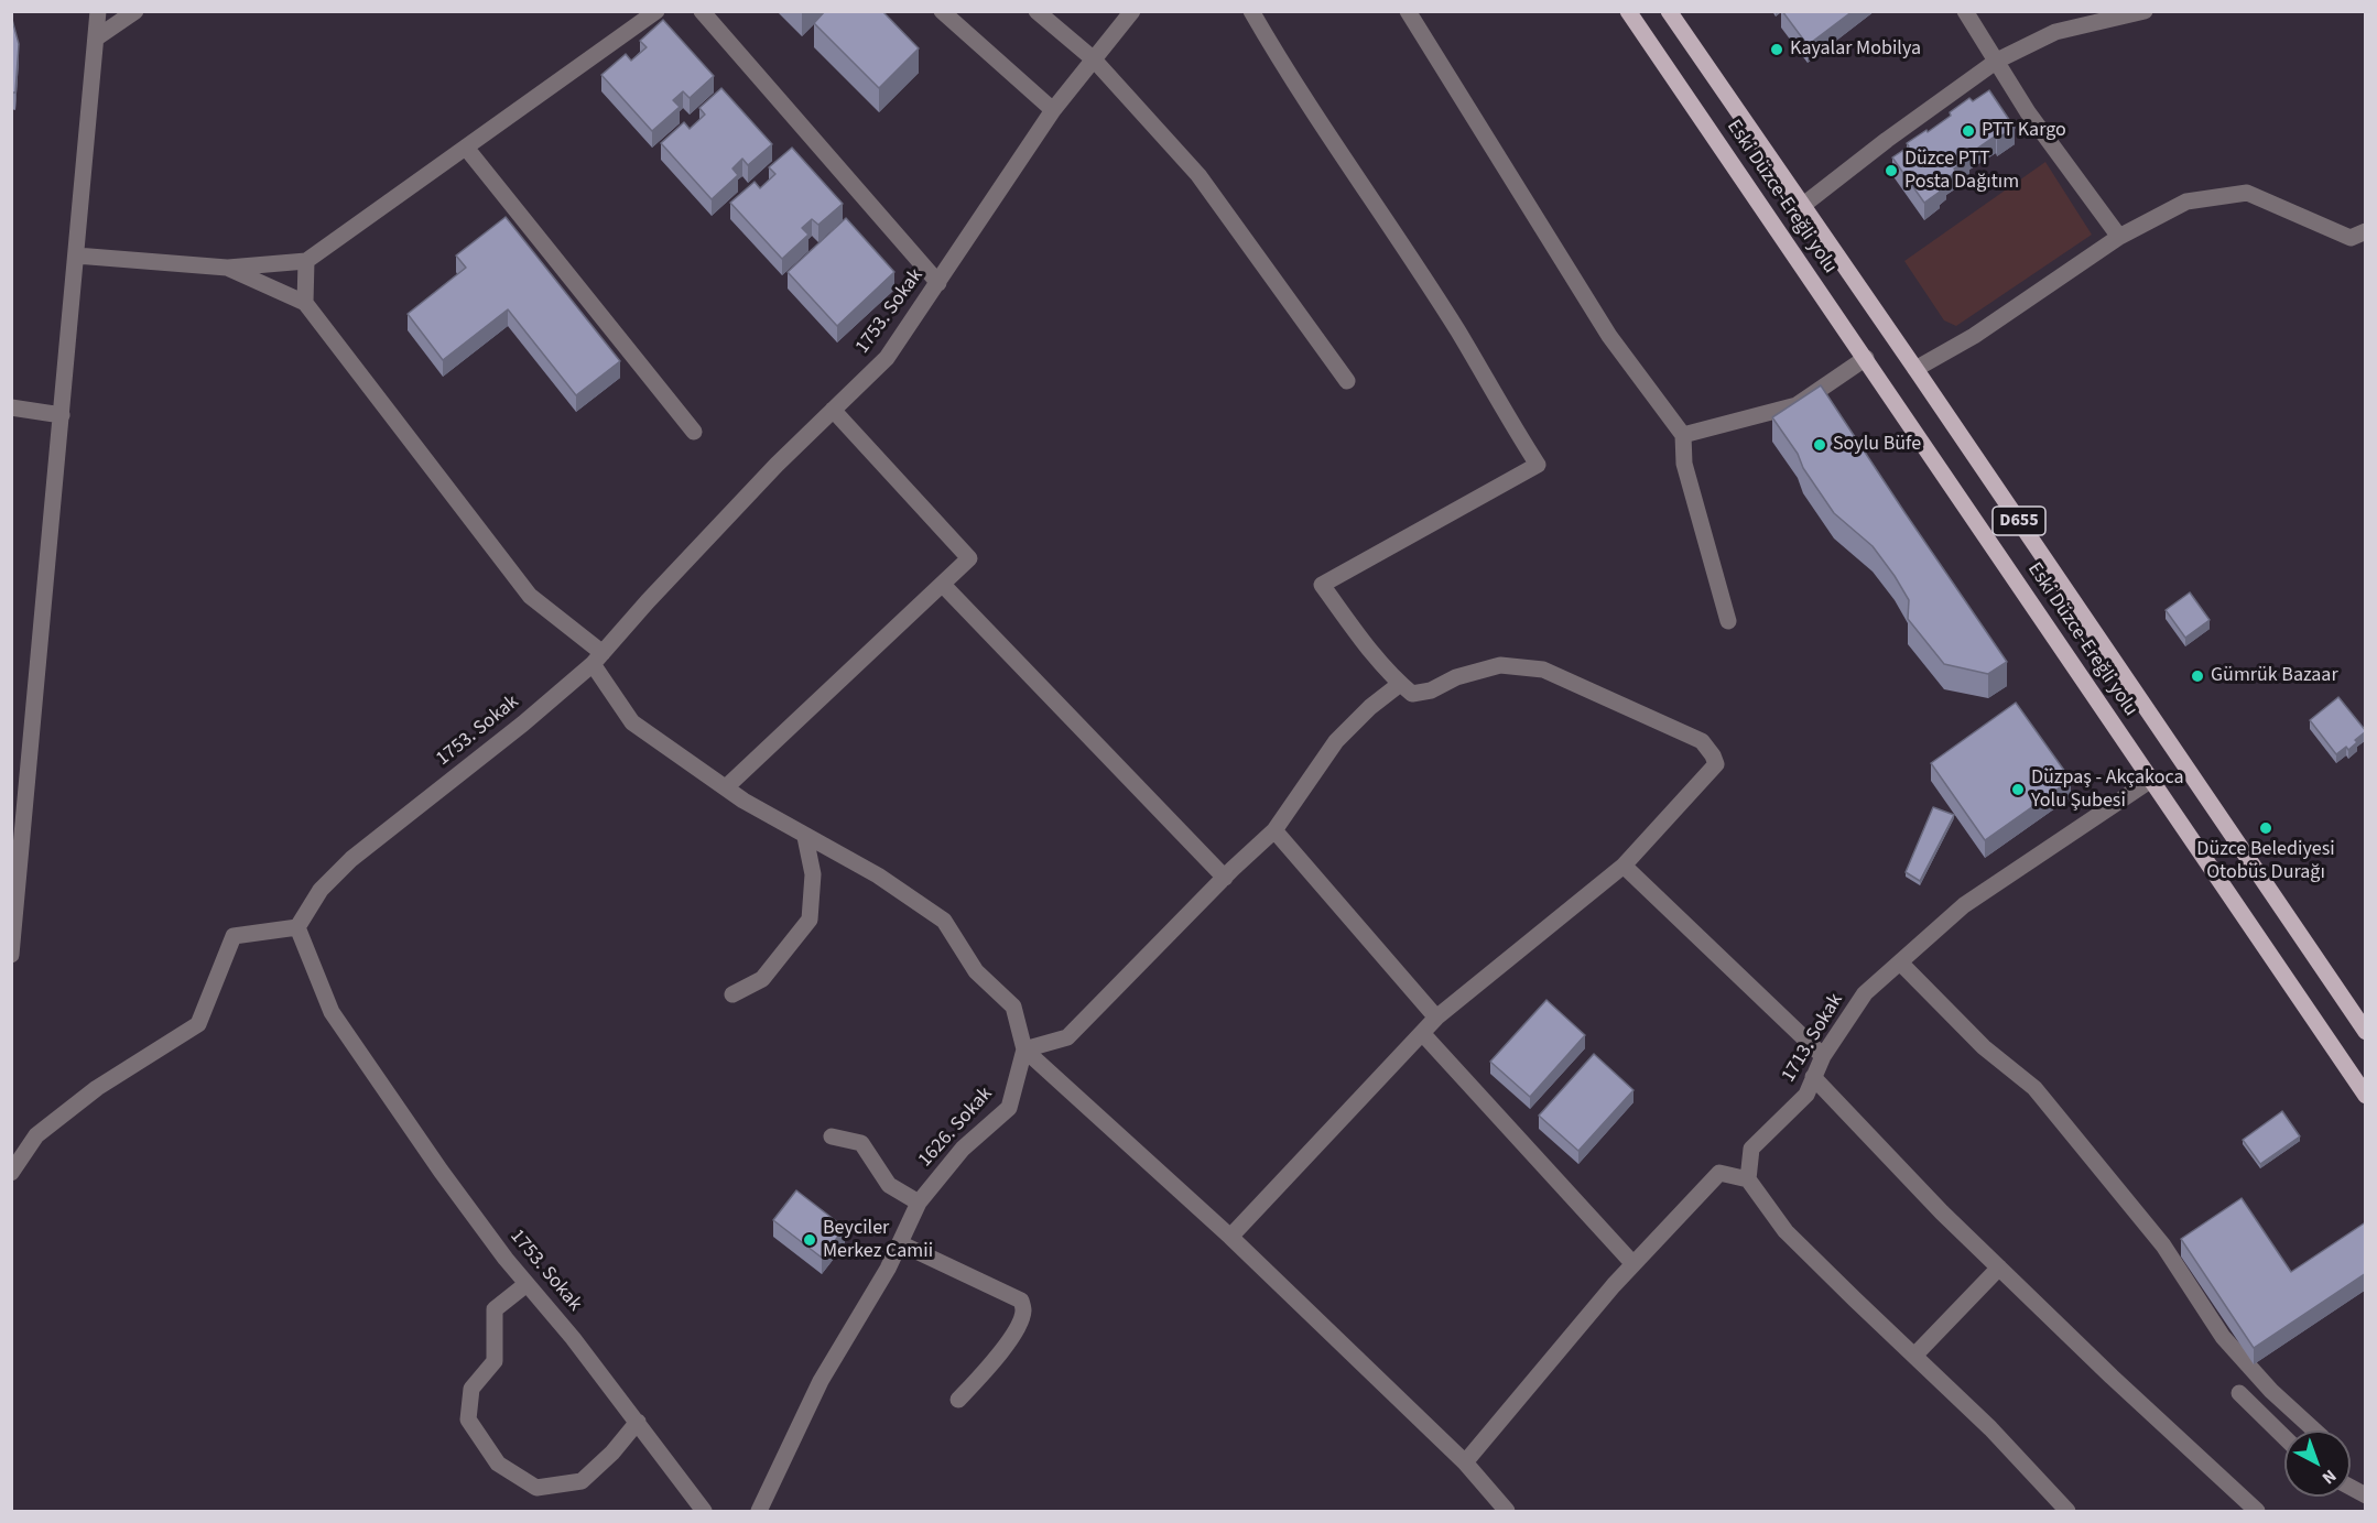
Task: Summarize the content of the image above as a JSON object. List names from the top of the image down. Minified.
{"streets":{"main road":["Eski Düzce-Ereğli yolu","D655"],"street":["1753. Sokak","1713. Sokak","1626. Sokak"]},"crossings":[["Eski Düzce-Ereğli yolu","1713. Sokak"],["1753. Sokak","1626. Sokak"]],"places":["Kayalar Mobilya","PTT Kargo","Düzce PTT Posta Dağıtım","Soylu Büfe","Gümrük Bazaar","Düzpaş - Akçakoca Yolu Şubesi","Düzce Belediyesi Otobüs Durağı","Beyciler Merkez Camii"],"north":"bottom right"}
